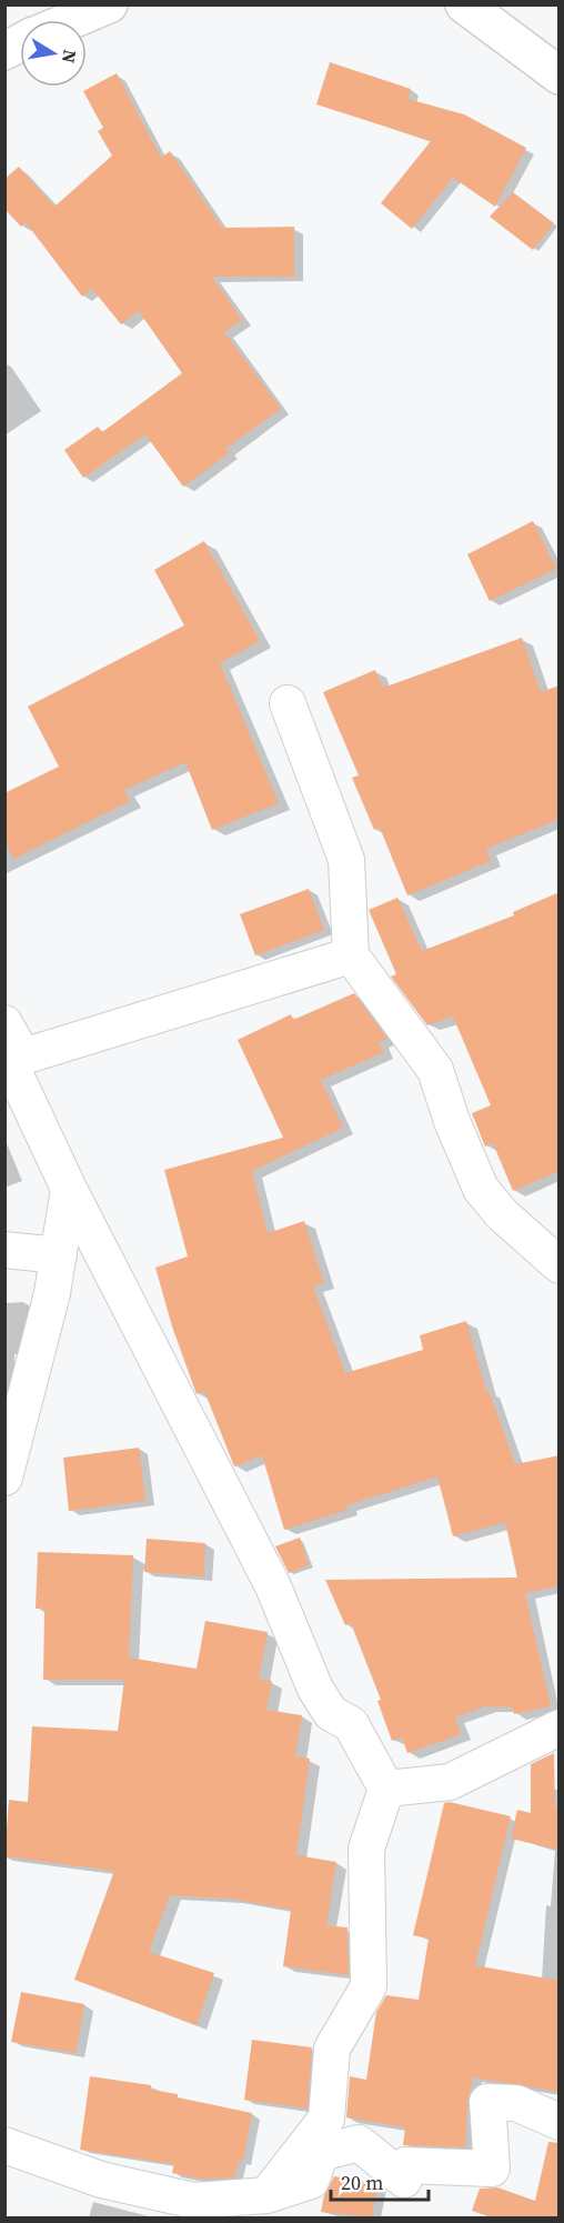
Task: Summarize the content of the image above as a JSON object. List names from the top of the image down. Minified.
{"scale_bar":"20 m","north":"right"}
